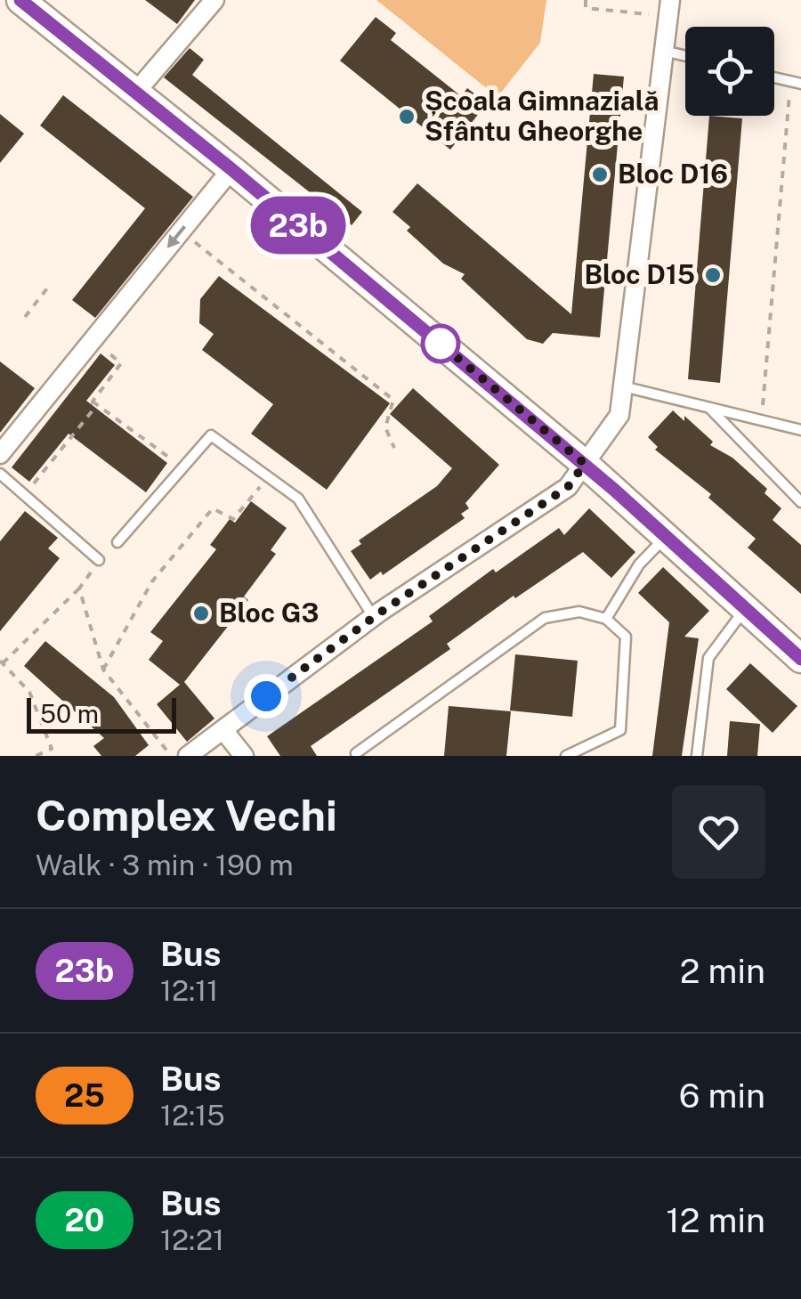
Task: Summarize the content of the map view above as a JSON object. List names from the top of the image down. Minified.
{"places":["Școala Gimnazială Sfântu Gheorghe","Bloc D16","Bloc D15","Bloc G3"],"lines":["bus line 23b"],"scale_bar":"50 m","page":{"on_map":"23b","scale":"50 m","heading":["Complex Vechi","Walk · 3 min · 190 m"],"list":[{"mark":"23b","name":"Bus","note":"12:11","value":"2 min"},{"mark":"25","name":"Bus","note":"12:15","value":"6 min"},{"mark":"20","name":"Bus","note":"12:21","value":"12 min"}]}}
